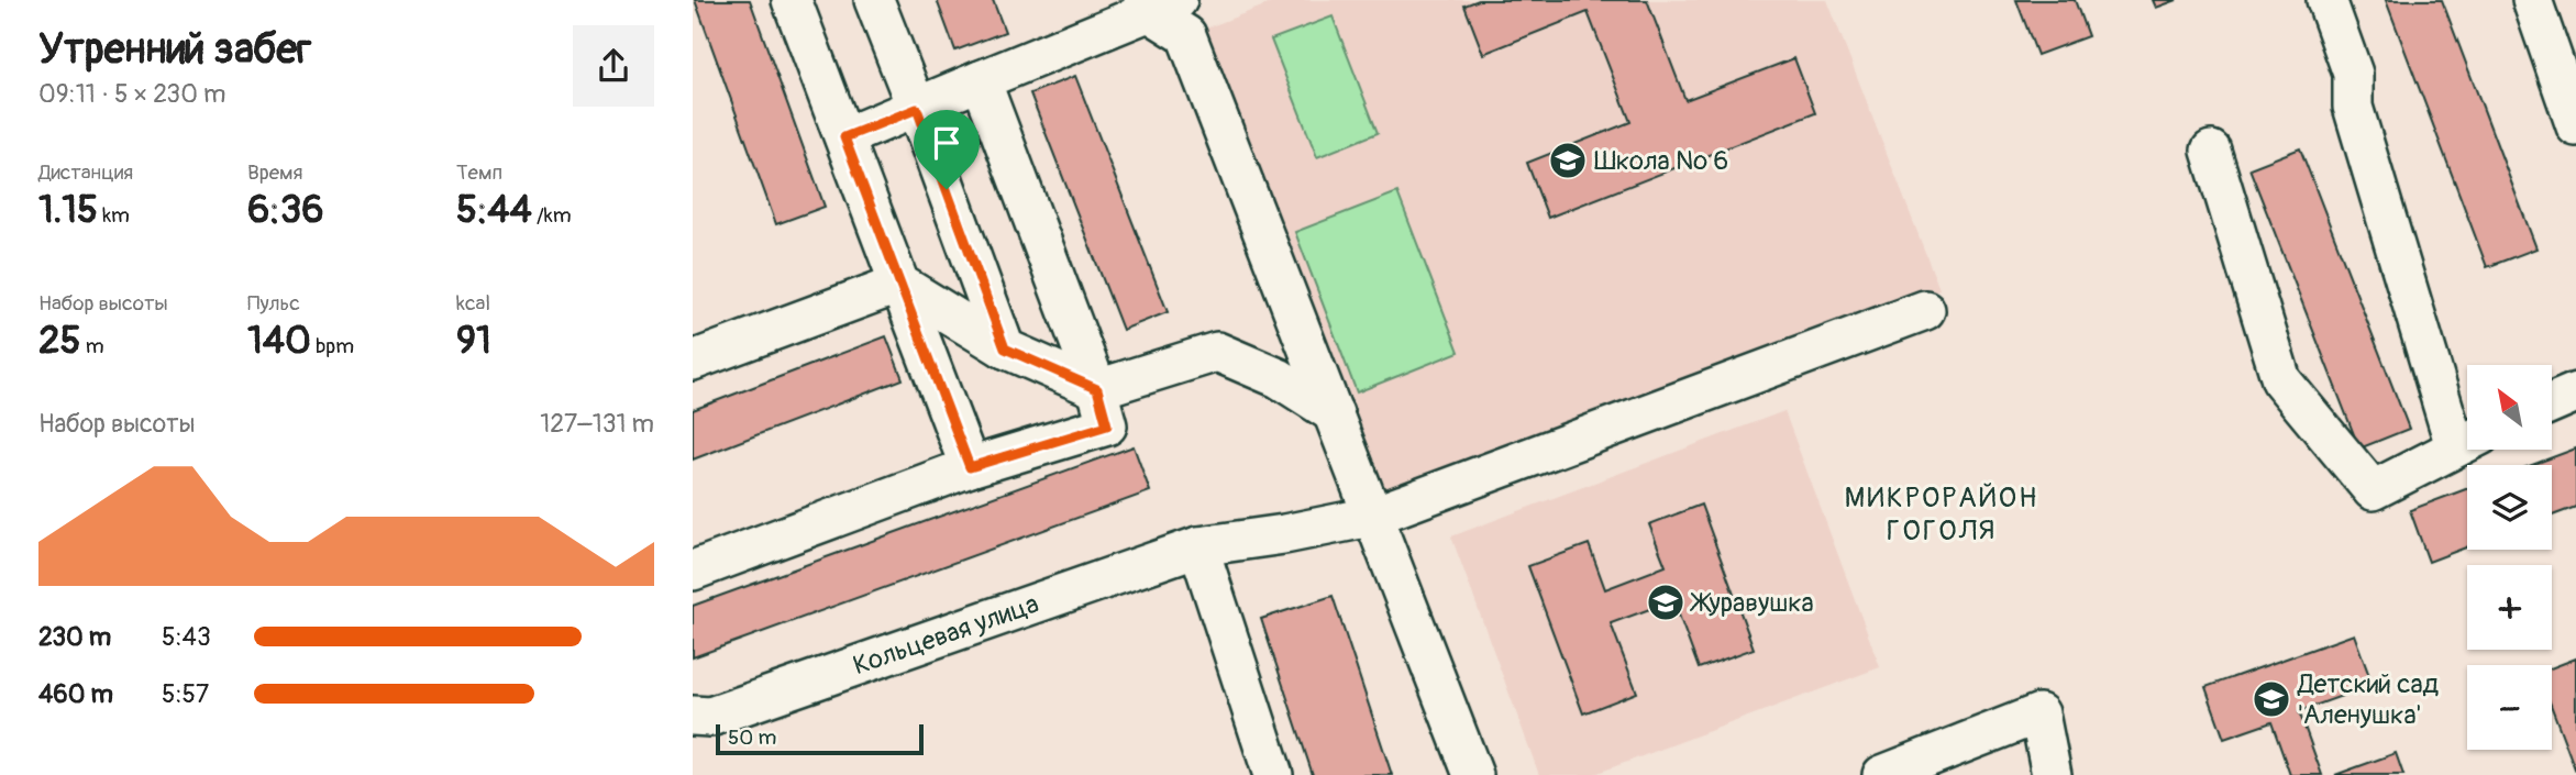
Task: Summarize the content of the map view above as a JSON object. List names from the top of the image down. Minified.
{"streets":{"street":["Кольцевая улица"]},"districts":["МИКРОРАЙОН ГОГОЛЯ"],"places":{"school or university":["Школа № 6","Журавушка","Детский сад 'Аленушка'"]},"scale_bar":"50 m","north":"top left","page":{"heading":["Утренний забег","09:11 · 5 × 230 m"],"stats":[["Дистанция","1.15 km"],["Время","6:36"],["Темп","5:44 /km"],["Набор высоты","25 m"],["Пульс","140 bpm"],["kcal","91"]],"map_buttons":["+","−"],"chart":["Набор высоты","127–131 m"],"list":[{"name":"230 m","note":"5:43"},{"name":"460 m","note":"5:57"}],"scale":"50 m"}}
